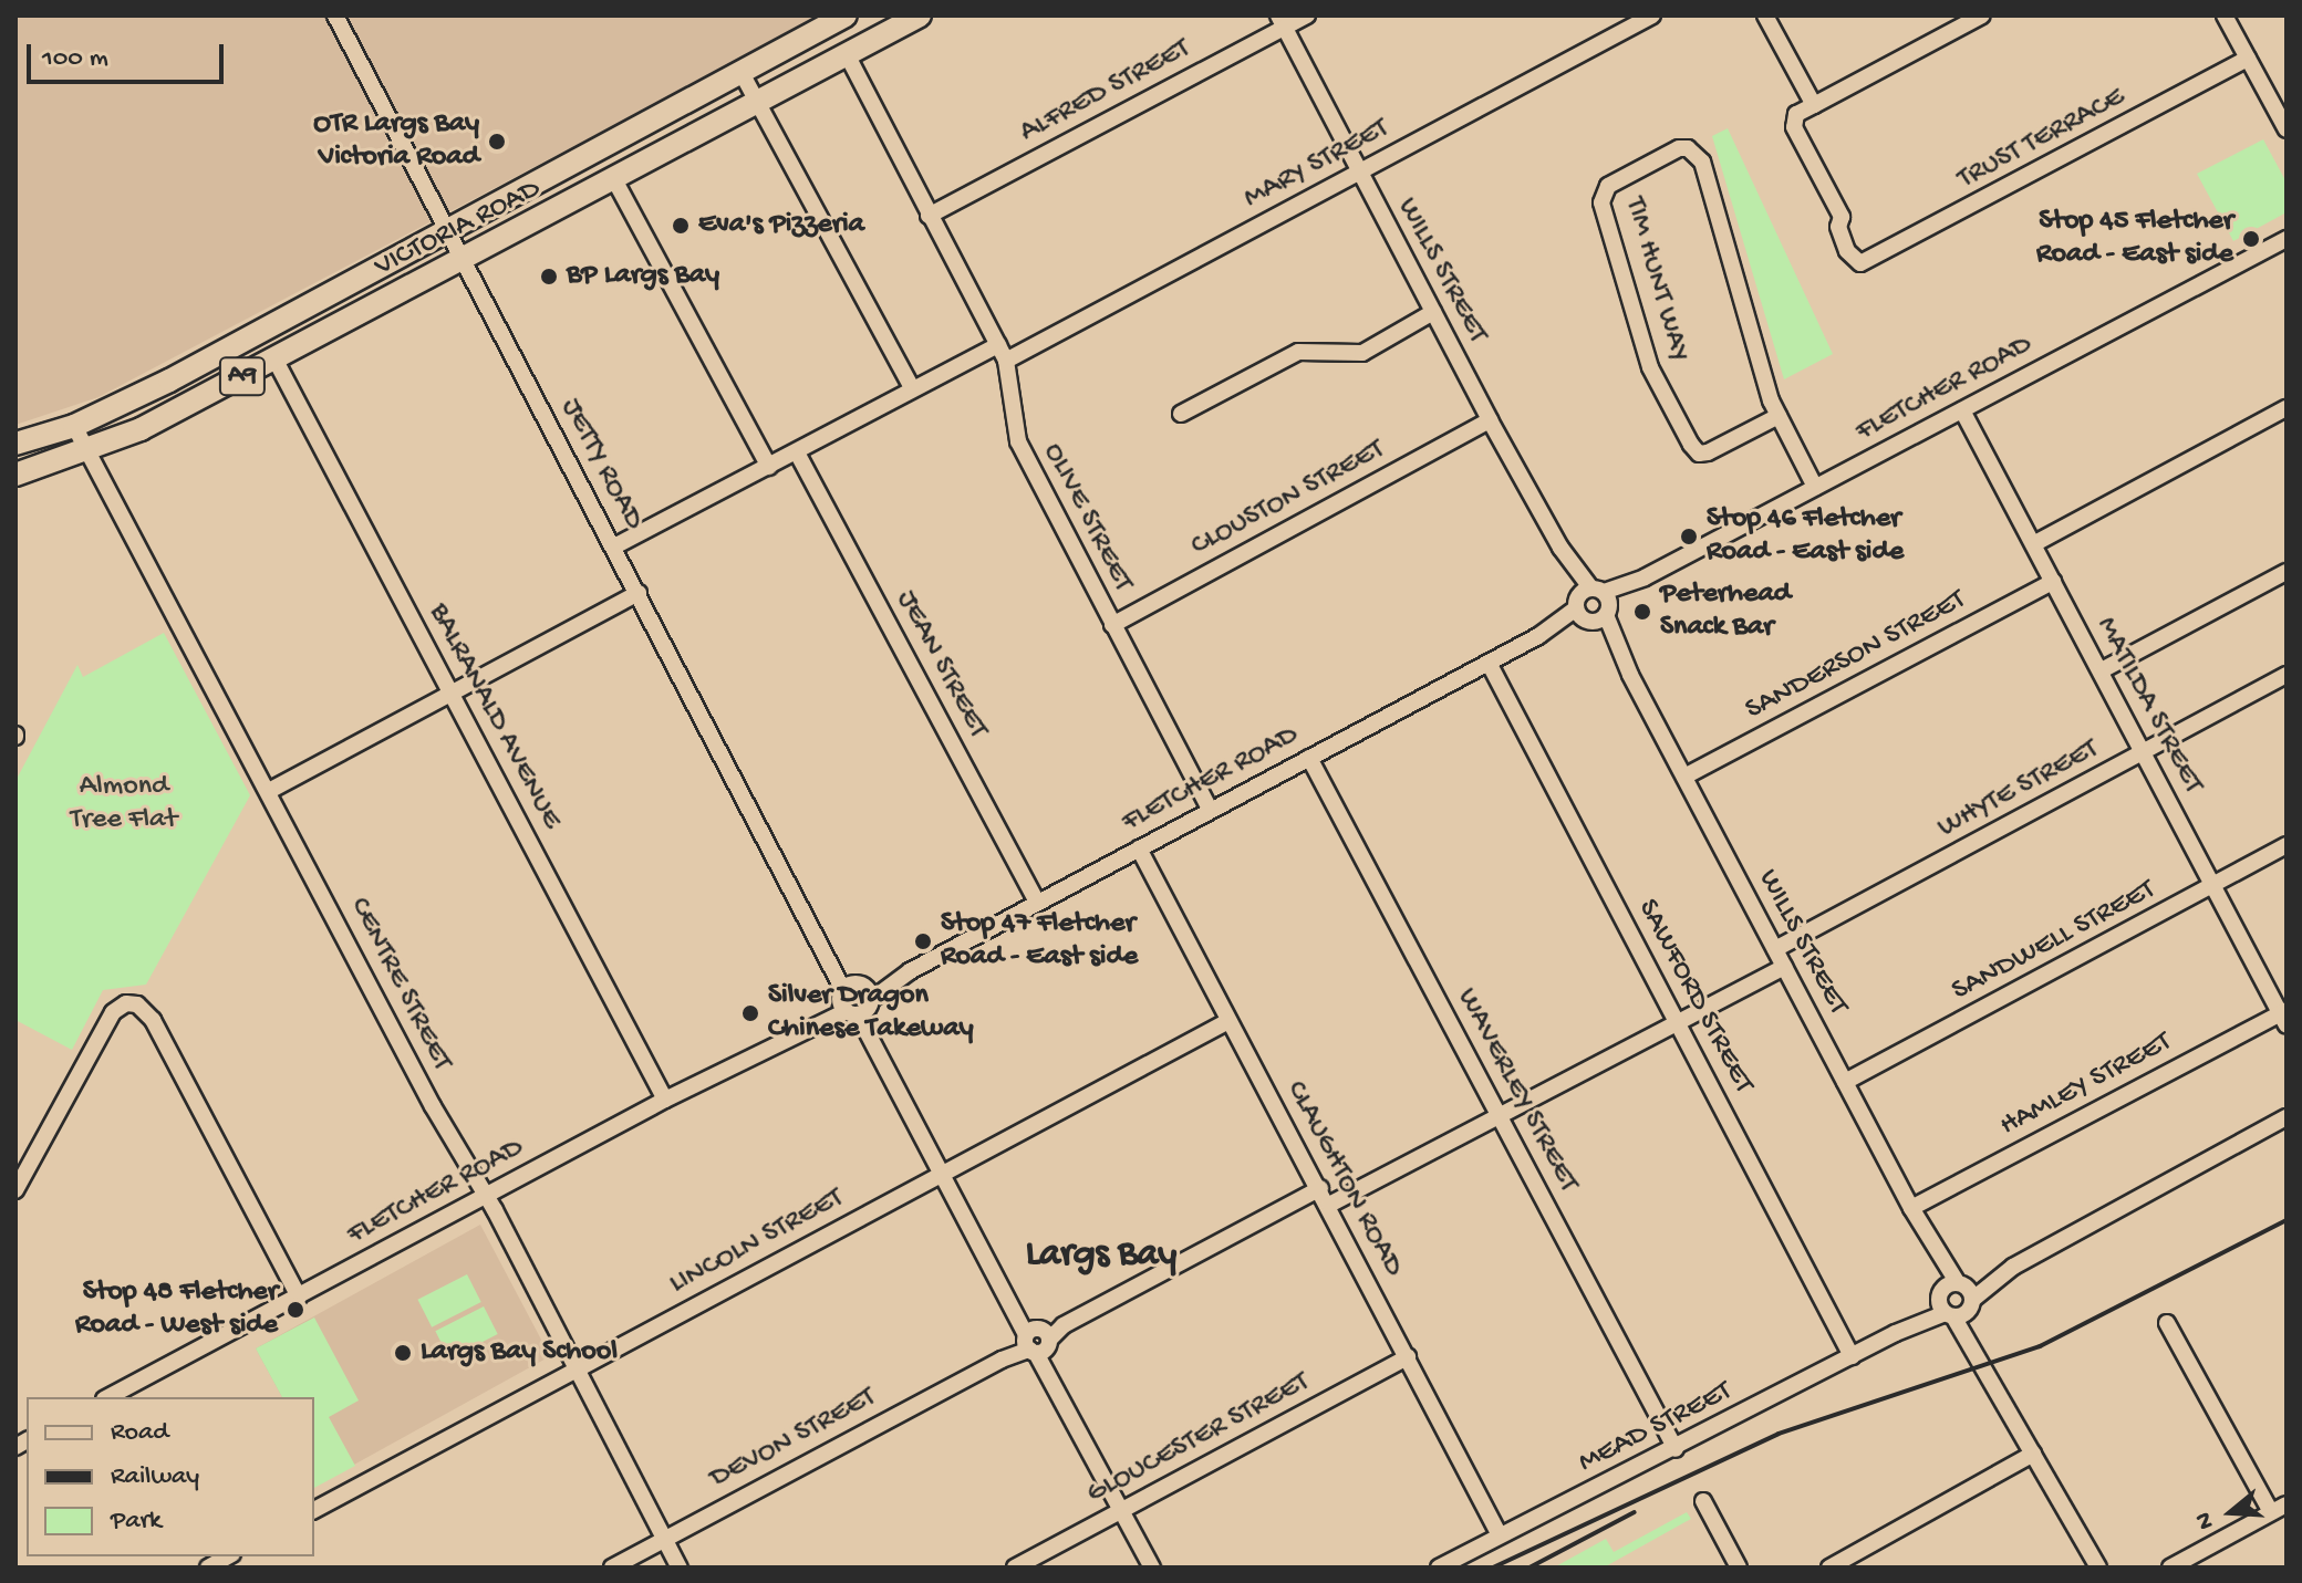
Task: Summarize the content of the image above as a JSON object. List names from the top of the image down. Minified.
{"streets":{"highway":["VICTORIA ROAD","A9"],"street":["ALFRED STREET","TRUST TERRACE","MARY STREET","WILLS STREET","TIM HUNT WAY","FLETCHER ROAD","JETTY ROAD","CLOUSTON STREET","OLIVE STREET","SANDERSON STREET","JEAN STREET","MATILDA STREET","BALRANALD AVENUE","WHYTE STREET","SANDWELL STREET","CENTRE STREET","SAWFORD STREET","HAMLEY STREET","WAVERLEY STREET","CLAUGHTON ROAD","LINCOLN STREET","MEAD STREET","DEVON STREET","GLOUCESTER STREET"]},"crossings":[["ALFRED STREET","WILLS STREET"],["ALFRED STREET","OLIVE STREET"],["MARY STREET","WILLS STREET"],["MARY STREET","OLIVE STREET"],["VICTORIA ROAD","JETTY ROAD"],["VICTORIA ROAD","OLIVE STREET"],["VICTORIA ROAD","BALRANALD AVENUE"],["VICTORIA ROAD","CENTRE STREET"],["WILLS STREET","FLETCHER ROAD"],["WILLS STREET","CLOUSTON STREET"],["WILLS STREET","SANDERSON STREET"],["WILLS STREET","WHYTE STREET"],["WILLS STREET","SANDWELL STREET"],["WILLS STREET","HAMLEY STREET"],["WILLS STREET","MEAD STREET"],["TIM HUNT WAY","FLETCHER ROAD"],["FLETCHER ROAD","JETTY ROAD"],["FLETCHER ROAD","OLIVE STREET"],["FLETCHER ROAD","JEAN STREET"],["FLETCHER ROAD","MATILDA STREET"],["FLETCHER ROAD","BALRANALD AVENUE"],["FLETCHER ROAD","CENTRE STREET"],["FLETCHER ROAD","SAWFORD STREET"],["FLETCHER ROAD","WAVERLEY STREET"],["FLETCHER ROAD","CLAUGHTON ROAD"],["JETTY ROAD","LINCOLN STREET"],["JETTY ROAD","DEVON STREET"],["CLOUSTON STREET","OLIVE STREET"],["SANDERSON STREET","MATILDA STREET"],["MATILDA STREET","WHYTE STREET"],["MATILDA STREET","SANDWELL STREET"],["MATILDA STREET","HAMLEY STREET"],["CENTRE STREET","LINCOLN STREET"],["CENTRE STREET","DEVON STREET"],["SAWFORD STREET","MEAD STREET"],["WAVERLEY STREET","MEAD STREET"],["CLAUGHTON ROAD","LINCOLN STREET"],["CLAUGHTON ROAD","MEAD STREET"],["CLAUGHTON ROAD","DEVON STREET"],["CLAUGHTON ROAD","GLOUCESTER STREET"]],"districts":["Largs Bay"],"parks":["Almond Tree Flat"],"places":["OTR Largs Bay Victoria Road","Eva's Pizzeria","Stop 45 Fletcher Road - East side","BP Largs Bay","Stop 46 Fletcher Road - East side","Peterhead Snack Bar","Stop 47 Fletcher Road - East side","Silver Dragon Chinese Takeway","Stop 48 Fletcher Road - West side","Largs Bay School"],"legend":["Road","Railway","Park"],"scale_bar":"100 m","north":"left"}
